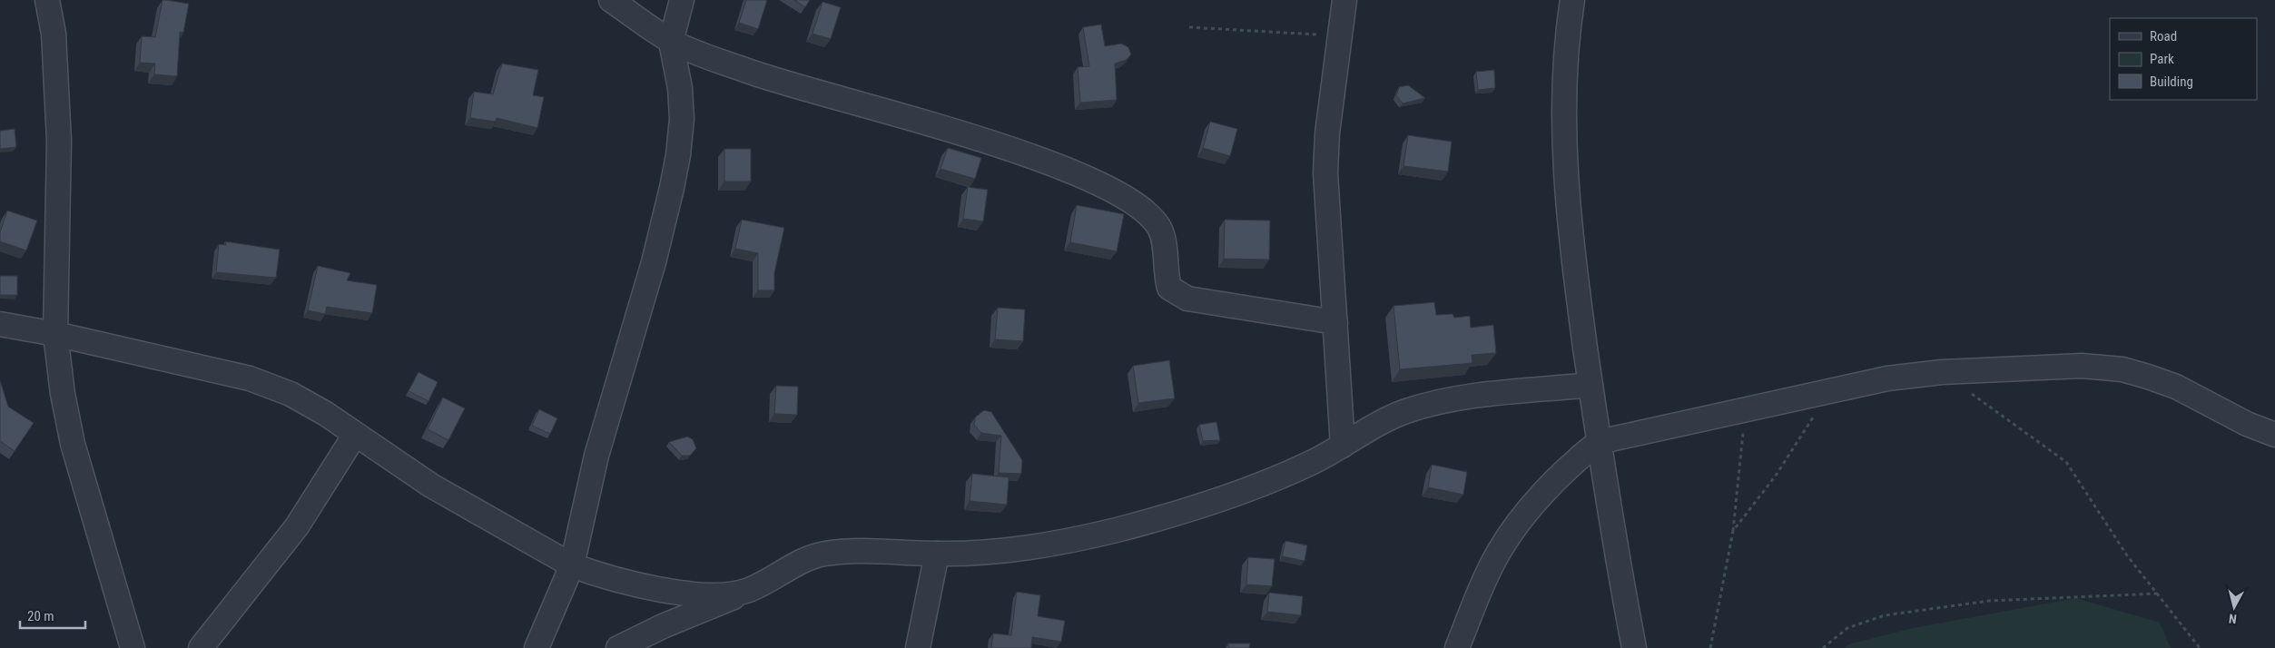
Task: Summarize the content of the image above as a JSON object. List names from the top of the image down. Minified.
{"legend":["Road","Park","Building"],"scale_bar":"20 m","north":"bottom"}
